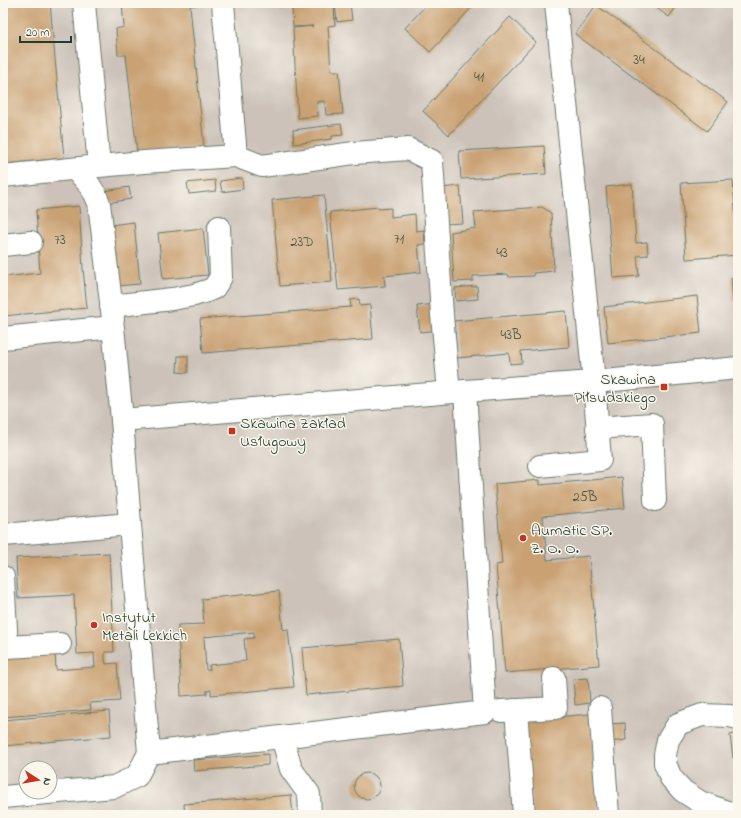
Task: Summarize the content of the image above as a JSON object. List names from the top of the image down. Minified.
{"places":{"transit":["Skawina Piłsudskiego","Skawina Zakład Usługowy"],"other":["Aumatic SP. Z. O. O.","Instytut Metali Lekkich"]},"house_numbers":["34","41","71","73","23D","43","43B","25B"],"scale_bar":"20 m","north":"right"}
